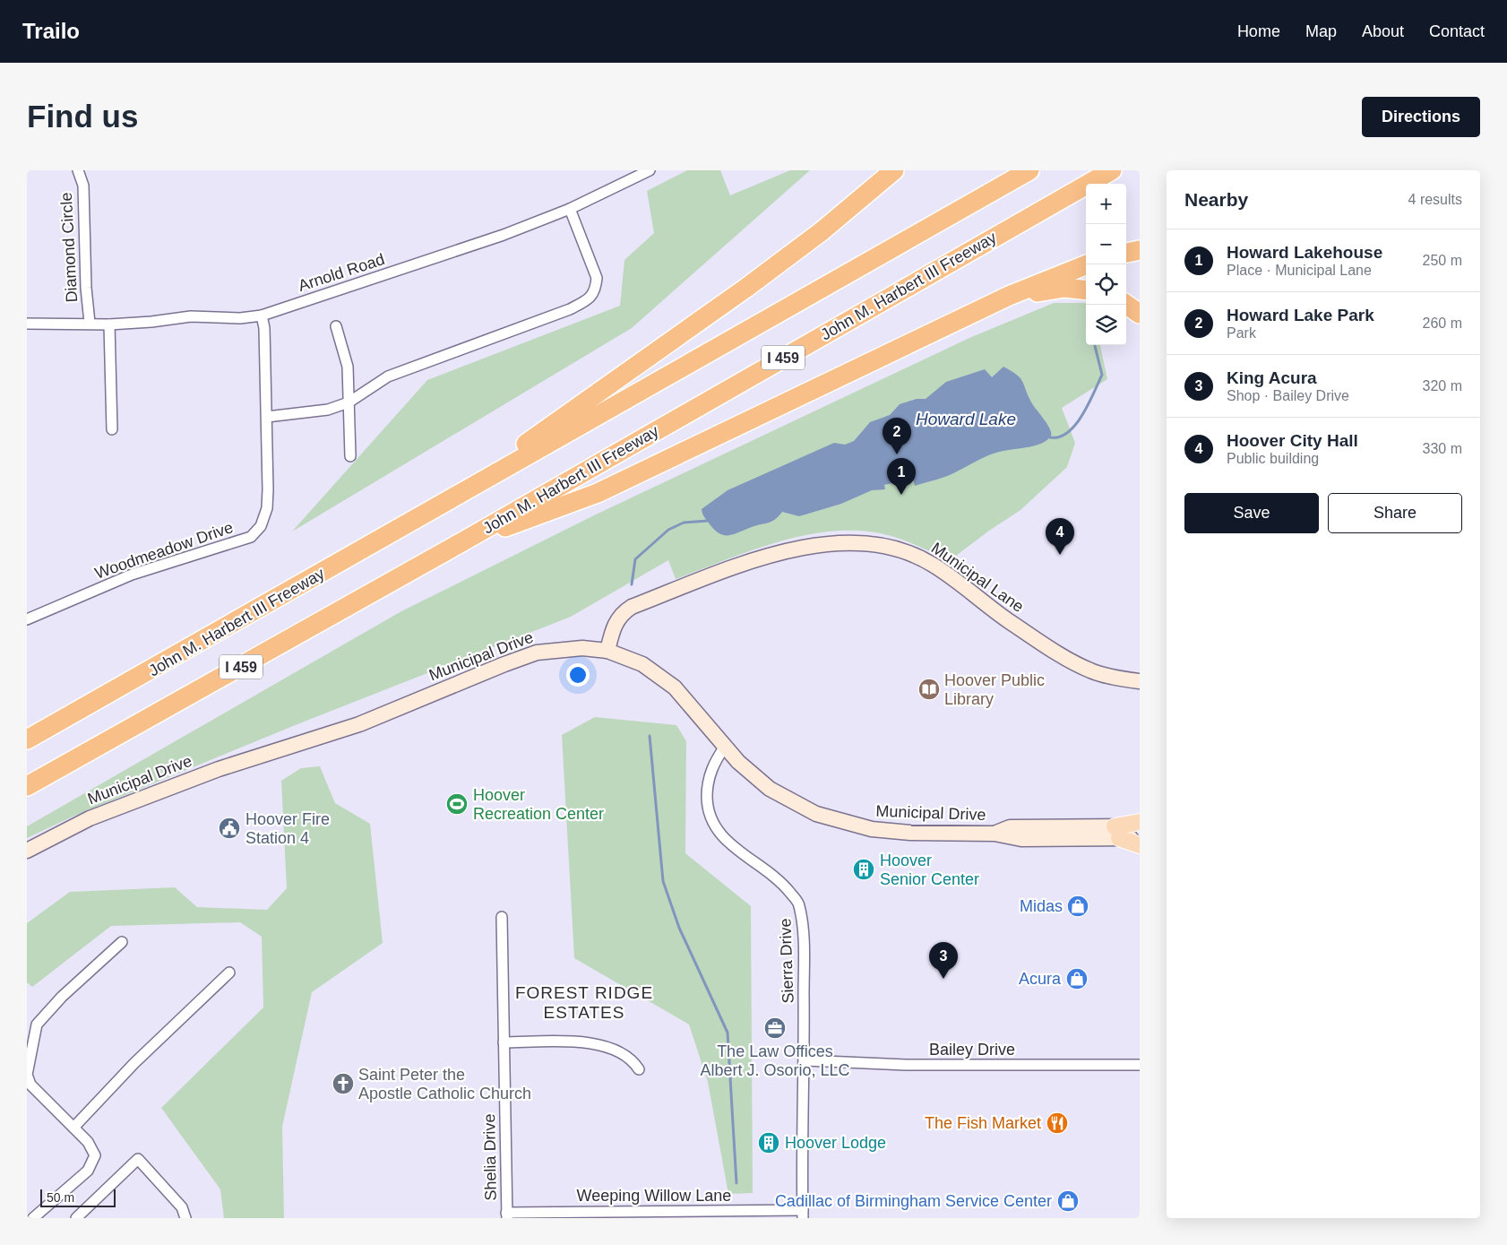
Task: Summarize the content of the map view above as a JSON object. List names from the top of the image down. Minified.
{"streets":{"highway":["John M. Harbert III Freeway","I 459"],"street":["Diamond Circle","Arnold Road","Woodmeadow Drive","Municipal Lane","Municipal Drive","Sierra Drive","Bailey Drive","Shelia Drive","Weeping Willow Lane"]},"crossings":[["Diamond Circle","Arnold Road"],["Arnold Road","Woodmeadow Drive"],["Municipal Lane","Municipal Drive"],["Municipal Drive","Sierra Drive"],["Sierra Drive","Bailey Drive"],["Sierra Drive","Weeping Willow Lane"],["Shelia Drive","Weeping Willow Lane"]],"districts":["FOREST RIDGE ESTATES"],"water":["Howard Lake"],"places":{"library":["Hoover Public Library"],"sports":["Hoover Recreation Center"],"public building":["Hoover Fire Station 4"],"building":["Hoover Senior Center","Hoover Lodge"],"shop":["Midas","Acura","Cadillac of Birmingham Service Center"],"office":["The Law Offices Albert J. Osorio, LLC"],"church":["Saint Peter the Apostle Catholic Church"],"restaurant":["The Fish Market"]},"scale_bar":"50 m","page":{"header":"Trailo","nav":["Home","Map","About","Contact"],"buttons":["Directions",["Save","Share"]],"title":"Find us","heading":["Nearby","4 results"],"map_buttons":["+","−"],"list":[{"mark":"1","name":"Howard Lakehouse","note":"Place · Municipal Lane","value":"250 m"},{"mark":"2","name":"Howard Lake Park","note":"Park","value":"260 m"},{"mark":"3","name":"King Acura","note":"Shop · Bailey Drive","value":"320 m"},{"mark":"4","name":"Hoover City Hall","note":"Public building","value":"330 m"}],"pins":["2","1","4","3"],"scale":"50 m"}}
